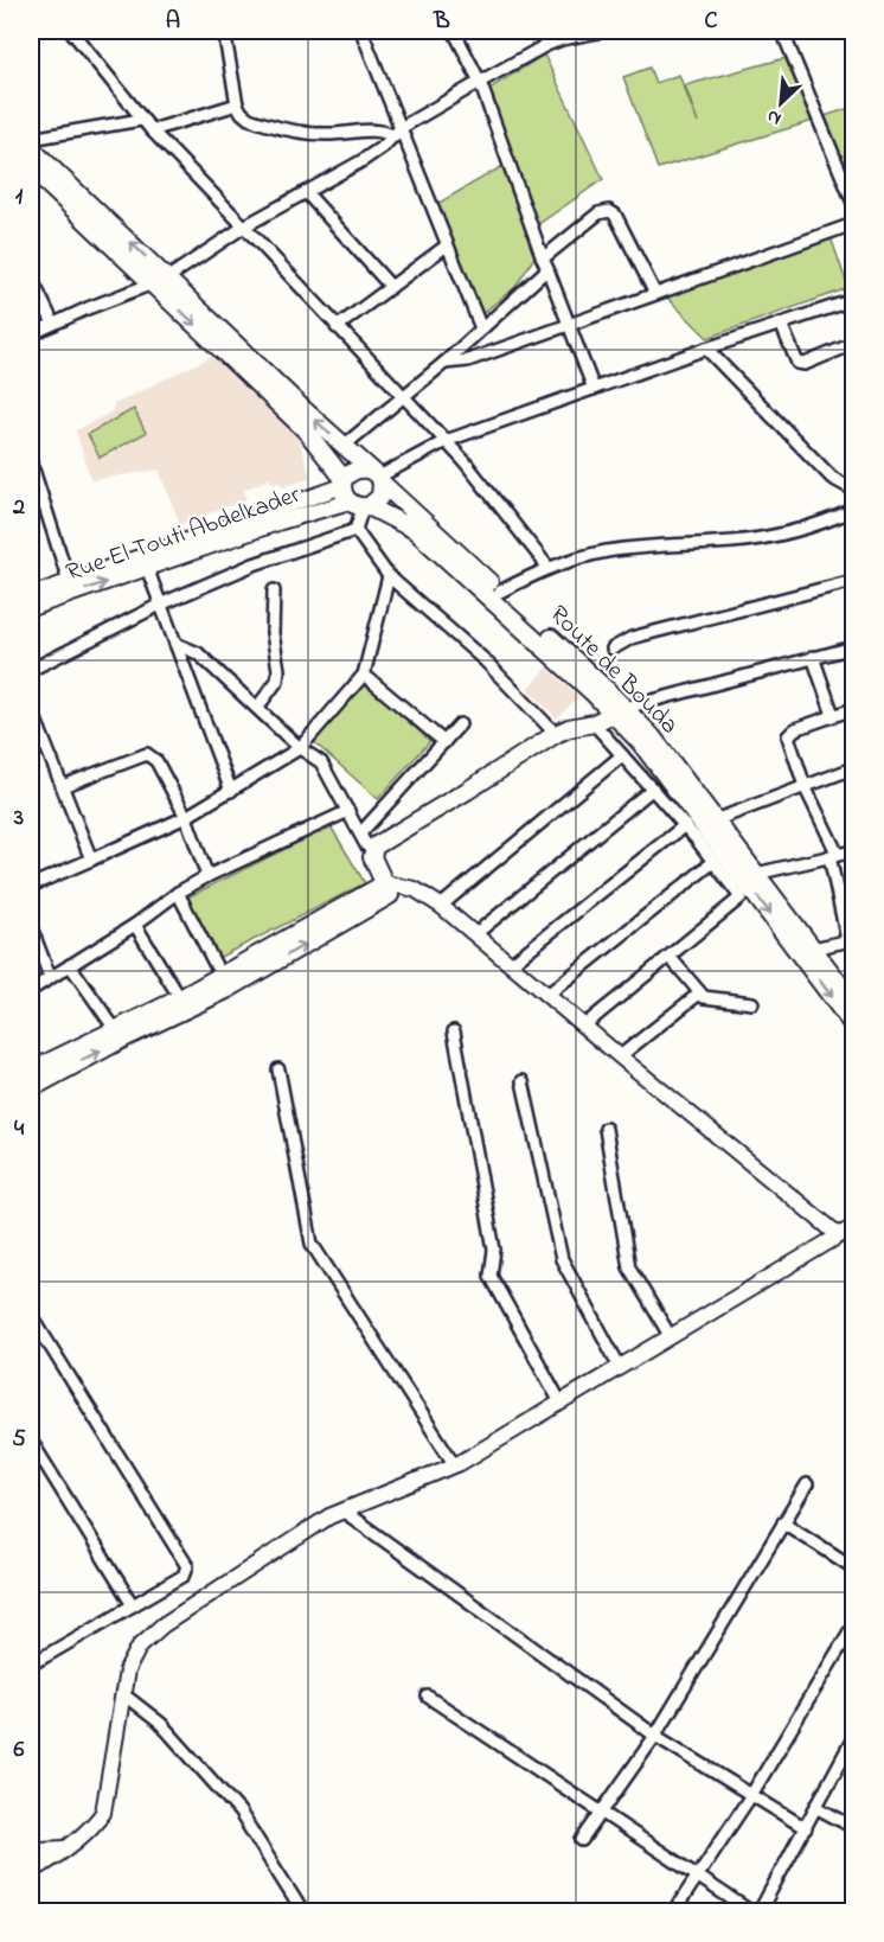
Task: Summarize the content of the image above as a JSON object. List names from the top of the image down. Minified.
{"streets":{"main road":["Route de Bouda"],"street":["Rue El Touti Abdelkader"]},"crossings":[["Rue El Touti Abdelkader","Route de Bouda"]],"north":"bottom left","grid":{"columns":["A","B","C"],"rows":["1","2","3","4","5","6"]}}
